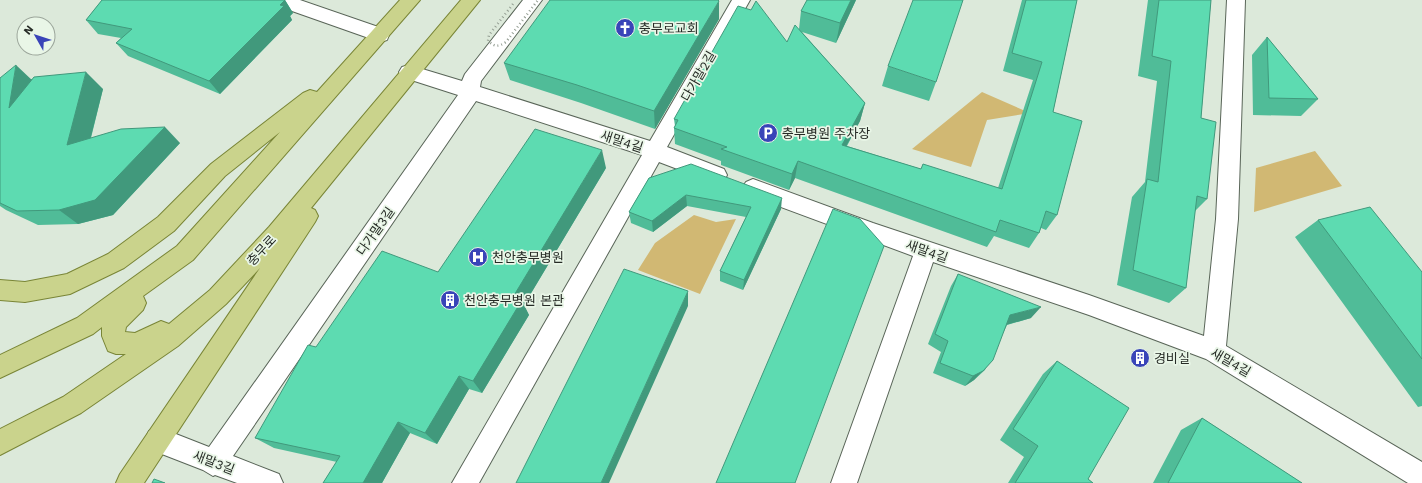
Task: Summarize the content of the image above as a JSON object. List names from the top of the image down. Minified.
{"streets":{"main road":["충무로"],"street":["다가말2길","새말4길","다가말3길","새말3길"]},"crossings":[["다가말2길","새말4길"],["새말4길","다가말3길"],["새말4길","충무로"],["다가말3길","새말3길"]],"places":{"church":["충무로교회"],"parking":["충무병원 주차장"],"hospital":["천안충무병원"],"building":["천안충무병원 본관","경비실"]},"north":"top left"}
